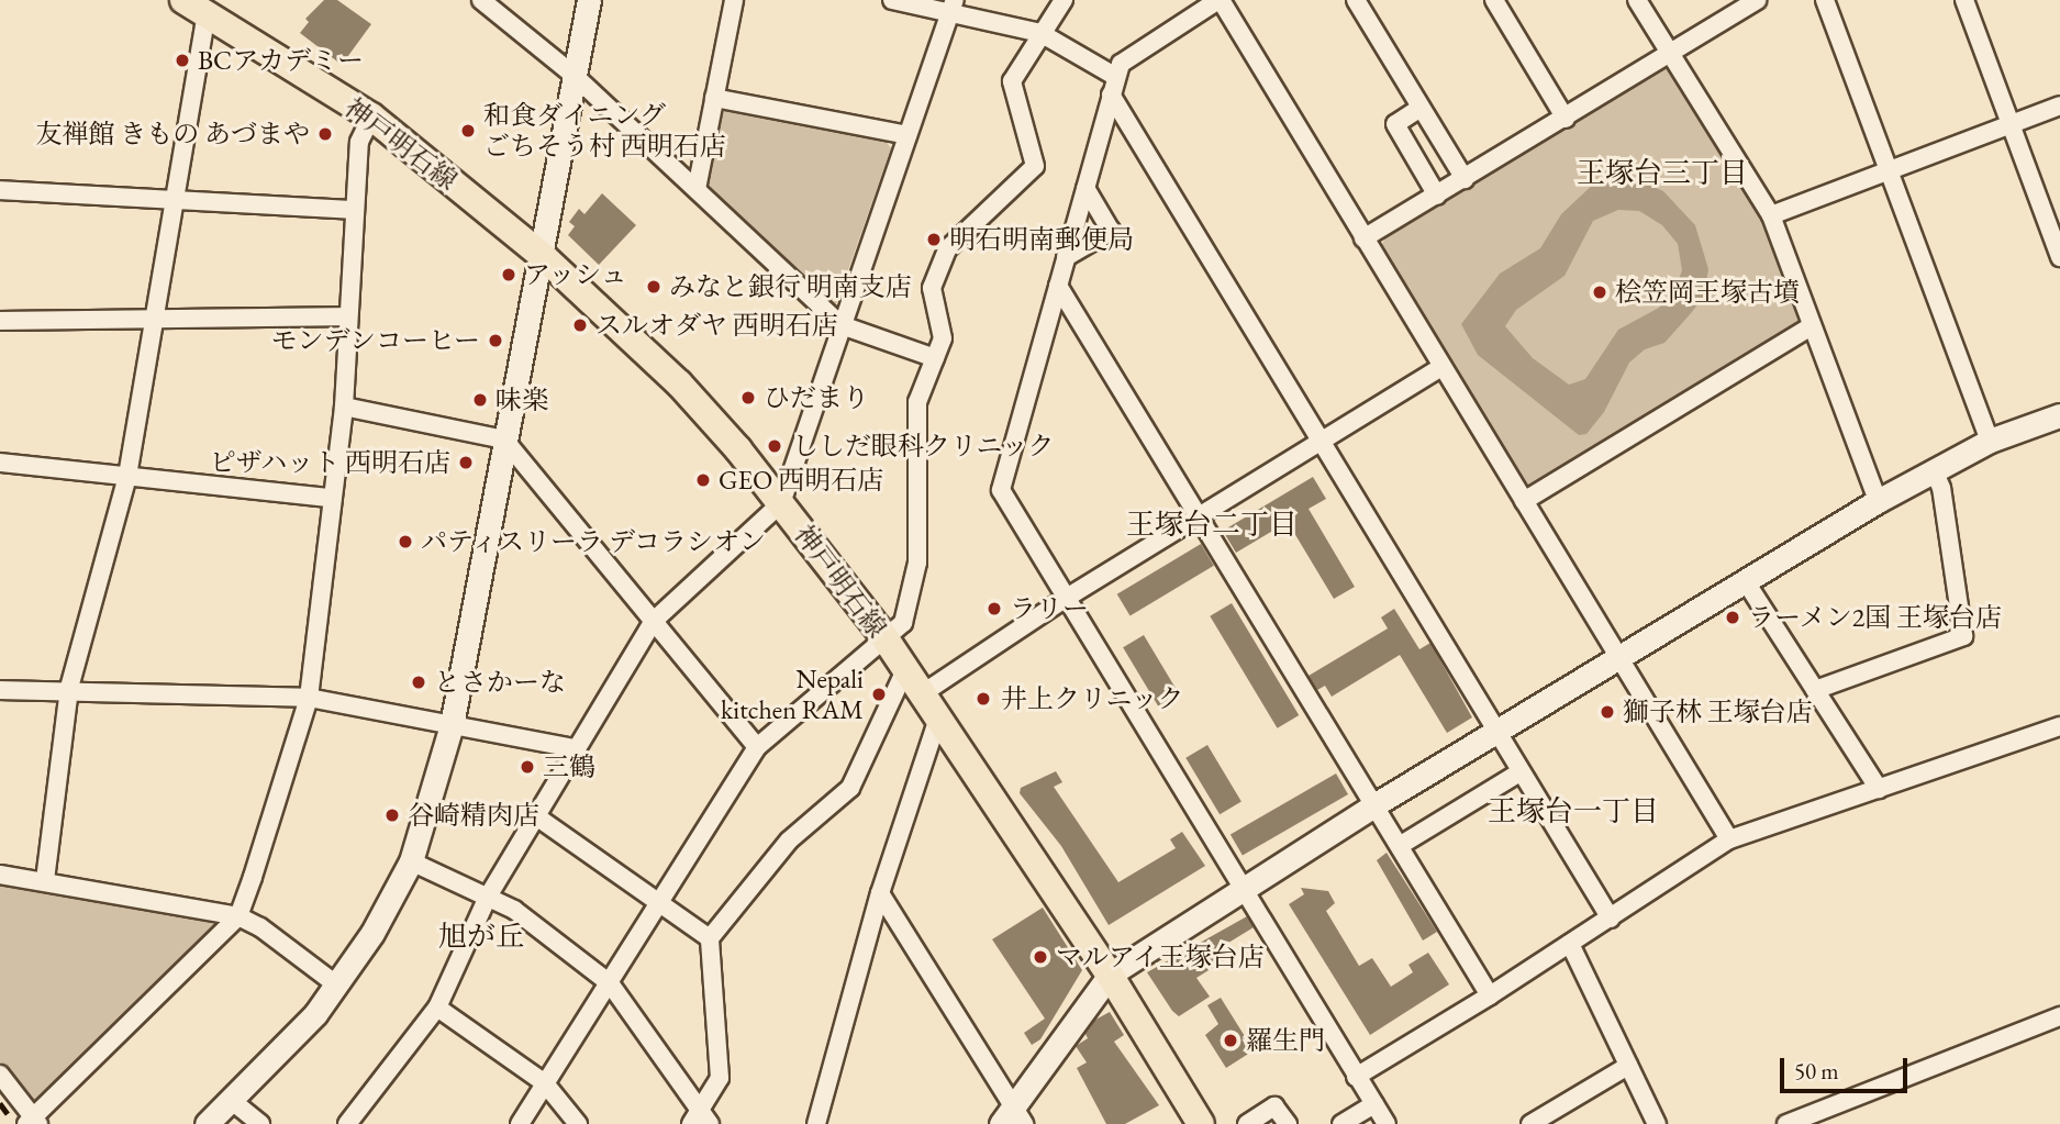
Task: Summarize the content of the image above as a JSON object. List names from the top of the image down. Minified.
{"streets":{"main road":["神戸明石線"]},"districts":["王塚台三丁目","王塚台二丁目","王塚台一丁目","旭が丘"],"places":["BCアカデミー","和食ダイニング ごちそう村 西明石店","友禅館 きもの あづまや","明石明南郵便局","アッシュ","みなと銀行 明南支店","桧笠岡王塚古墳","スルオダヤ 西明石店","モンデンコーヒー","ひだまり","味楽","ししだ眼科クリニック","ピザハット 西明石店","GEO 西明石店","パティスリーラ デコラシオン","ラリー","ラーメン2国 王塚台店","とさかーな","Nepali kitchen RAM","井上クリニック","獅子林 王塚台店","三鶴","谷崎精肉店","マルアイ王塚台店","羅生門"],"scale_bar":"50 m"}
